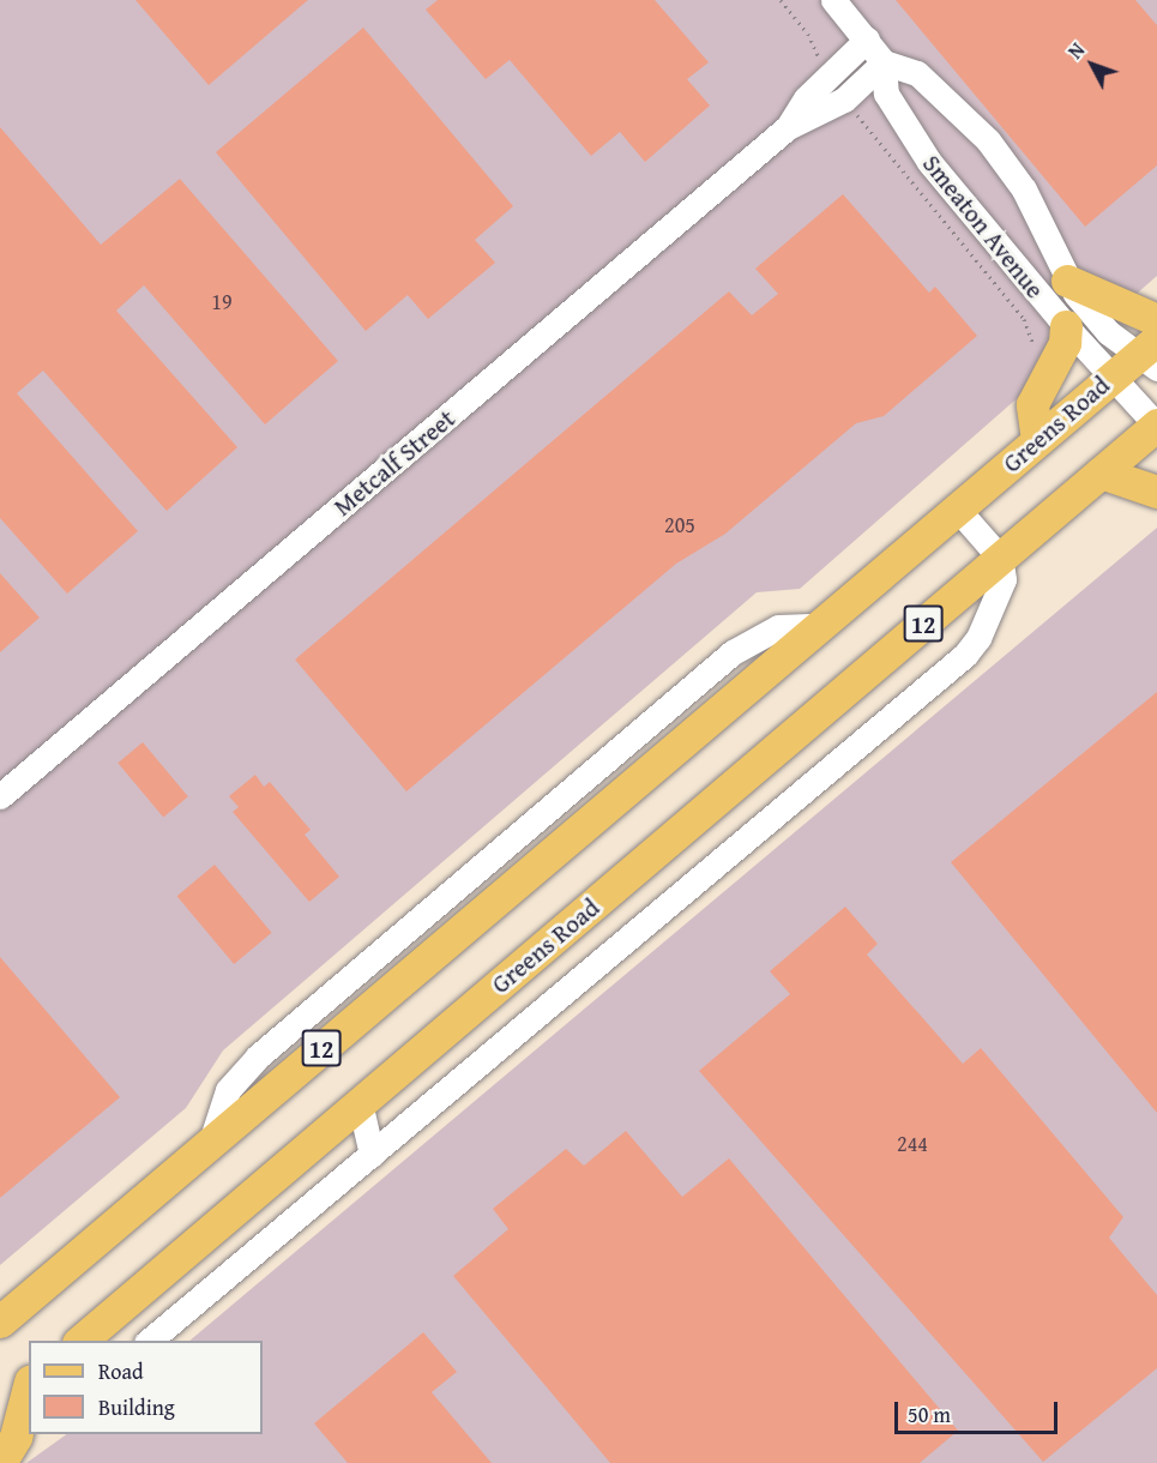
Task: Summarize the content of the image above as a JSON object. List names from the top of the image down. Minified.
{"streets":{"main road":["Greens Road","12"],"street":["Smeaton Avenue","Metcalf Street"]},"crossings":[["Smeaton Avenue","Greens Road"],["Smeaton Avenue","Metcalf Street"]],"house_numbers":["19","205","244"],"legend":["Road","Building"],"scale_bar":"50 m","north":"top left"}
